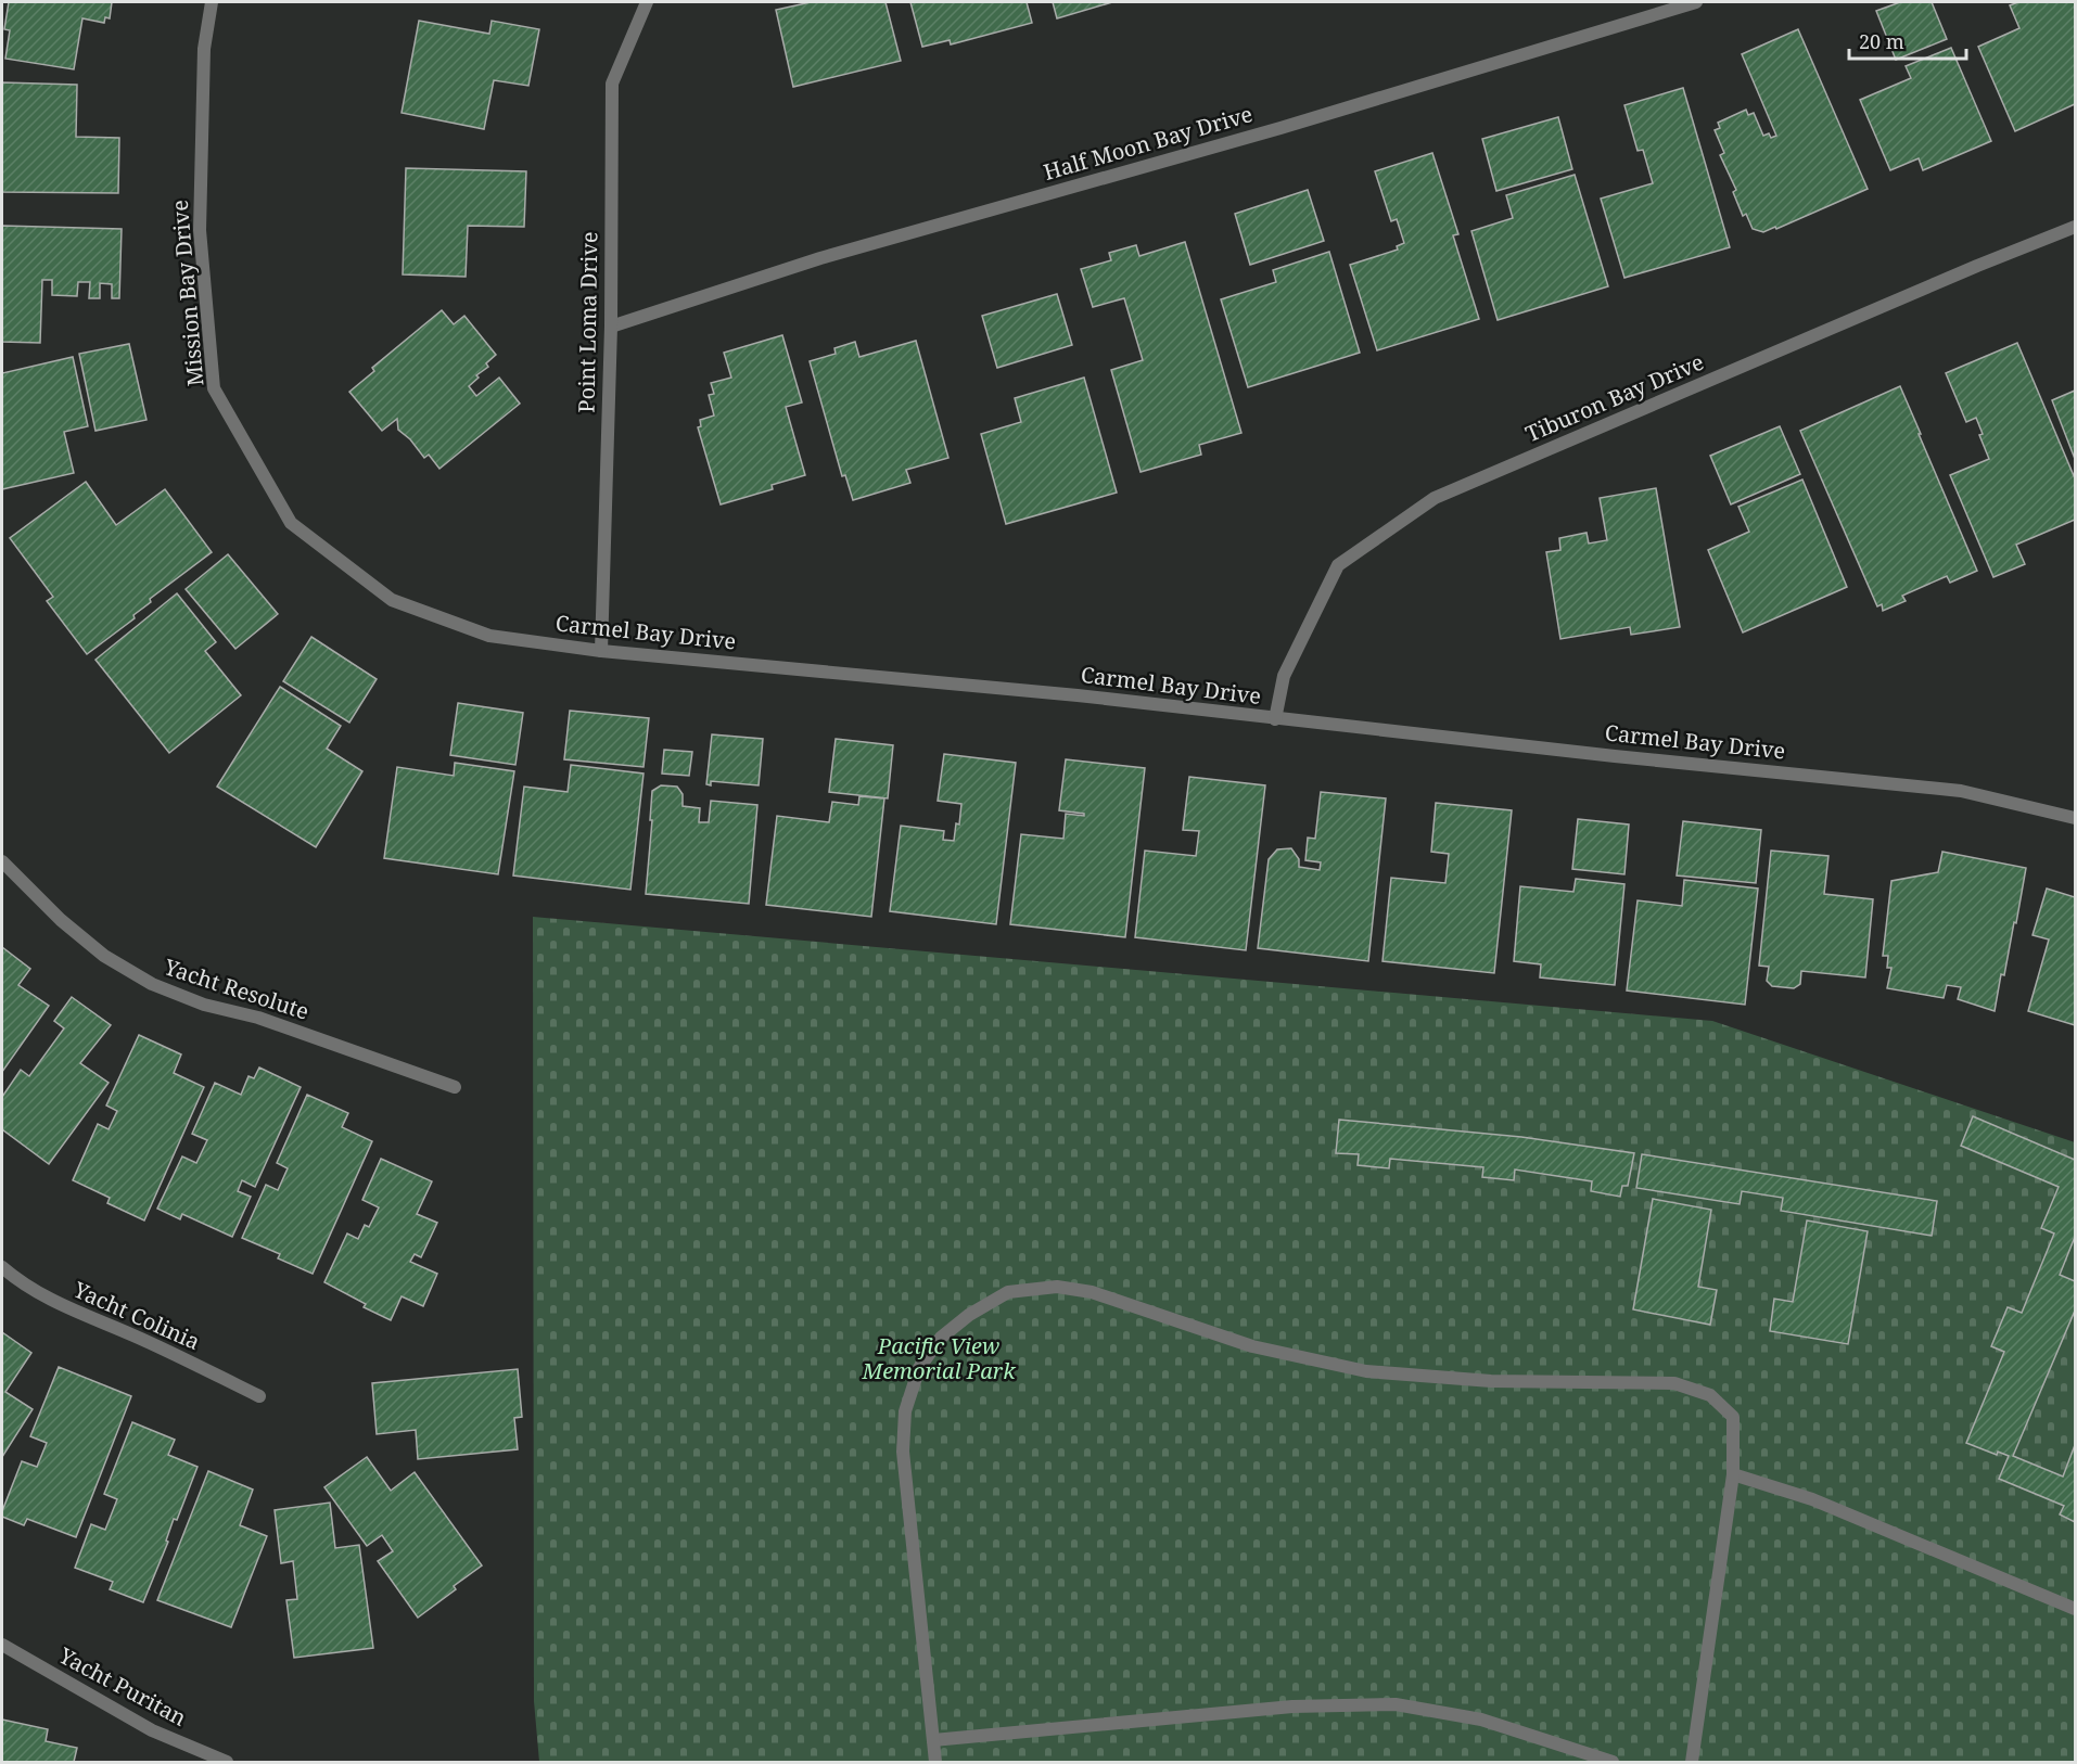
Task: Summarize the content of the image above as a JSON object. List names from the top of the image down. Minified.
{"streets":{"street":["Half Moon Bay Drive","Mission Bay Drive","Point Loma Drive","Tiburon Bay Drive","Carmel Bay Drive","Yacht Resolute","Yacht Colinia","Yacht Puritan"]},"crossings":[["Half Moon Bay Drive","Point Loma Drive"],["Mission Bay Drive","Carmel Bay Drive"],["Point Loma Drive","Carmel Bay Drive"],["Tiburon Bay Drive","Carmel Bay Drive"]],"parks":["Pacific View Memorial Park"],"scale_bar":"20 m"}
